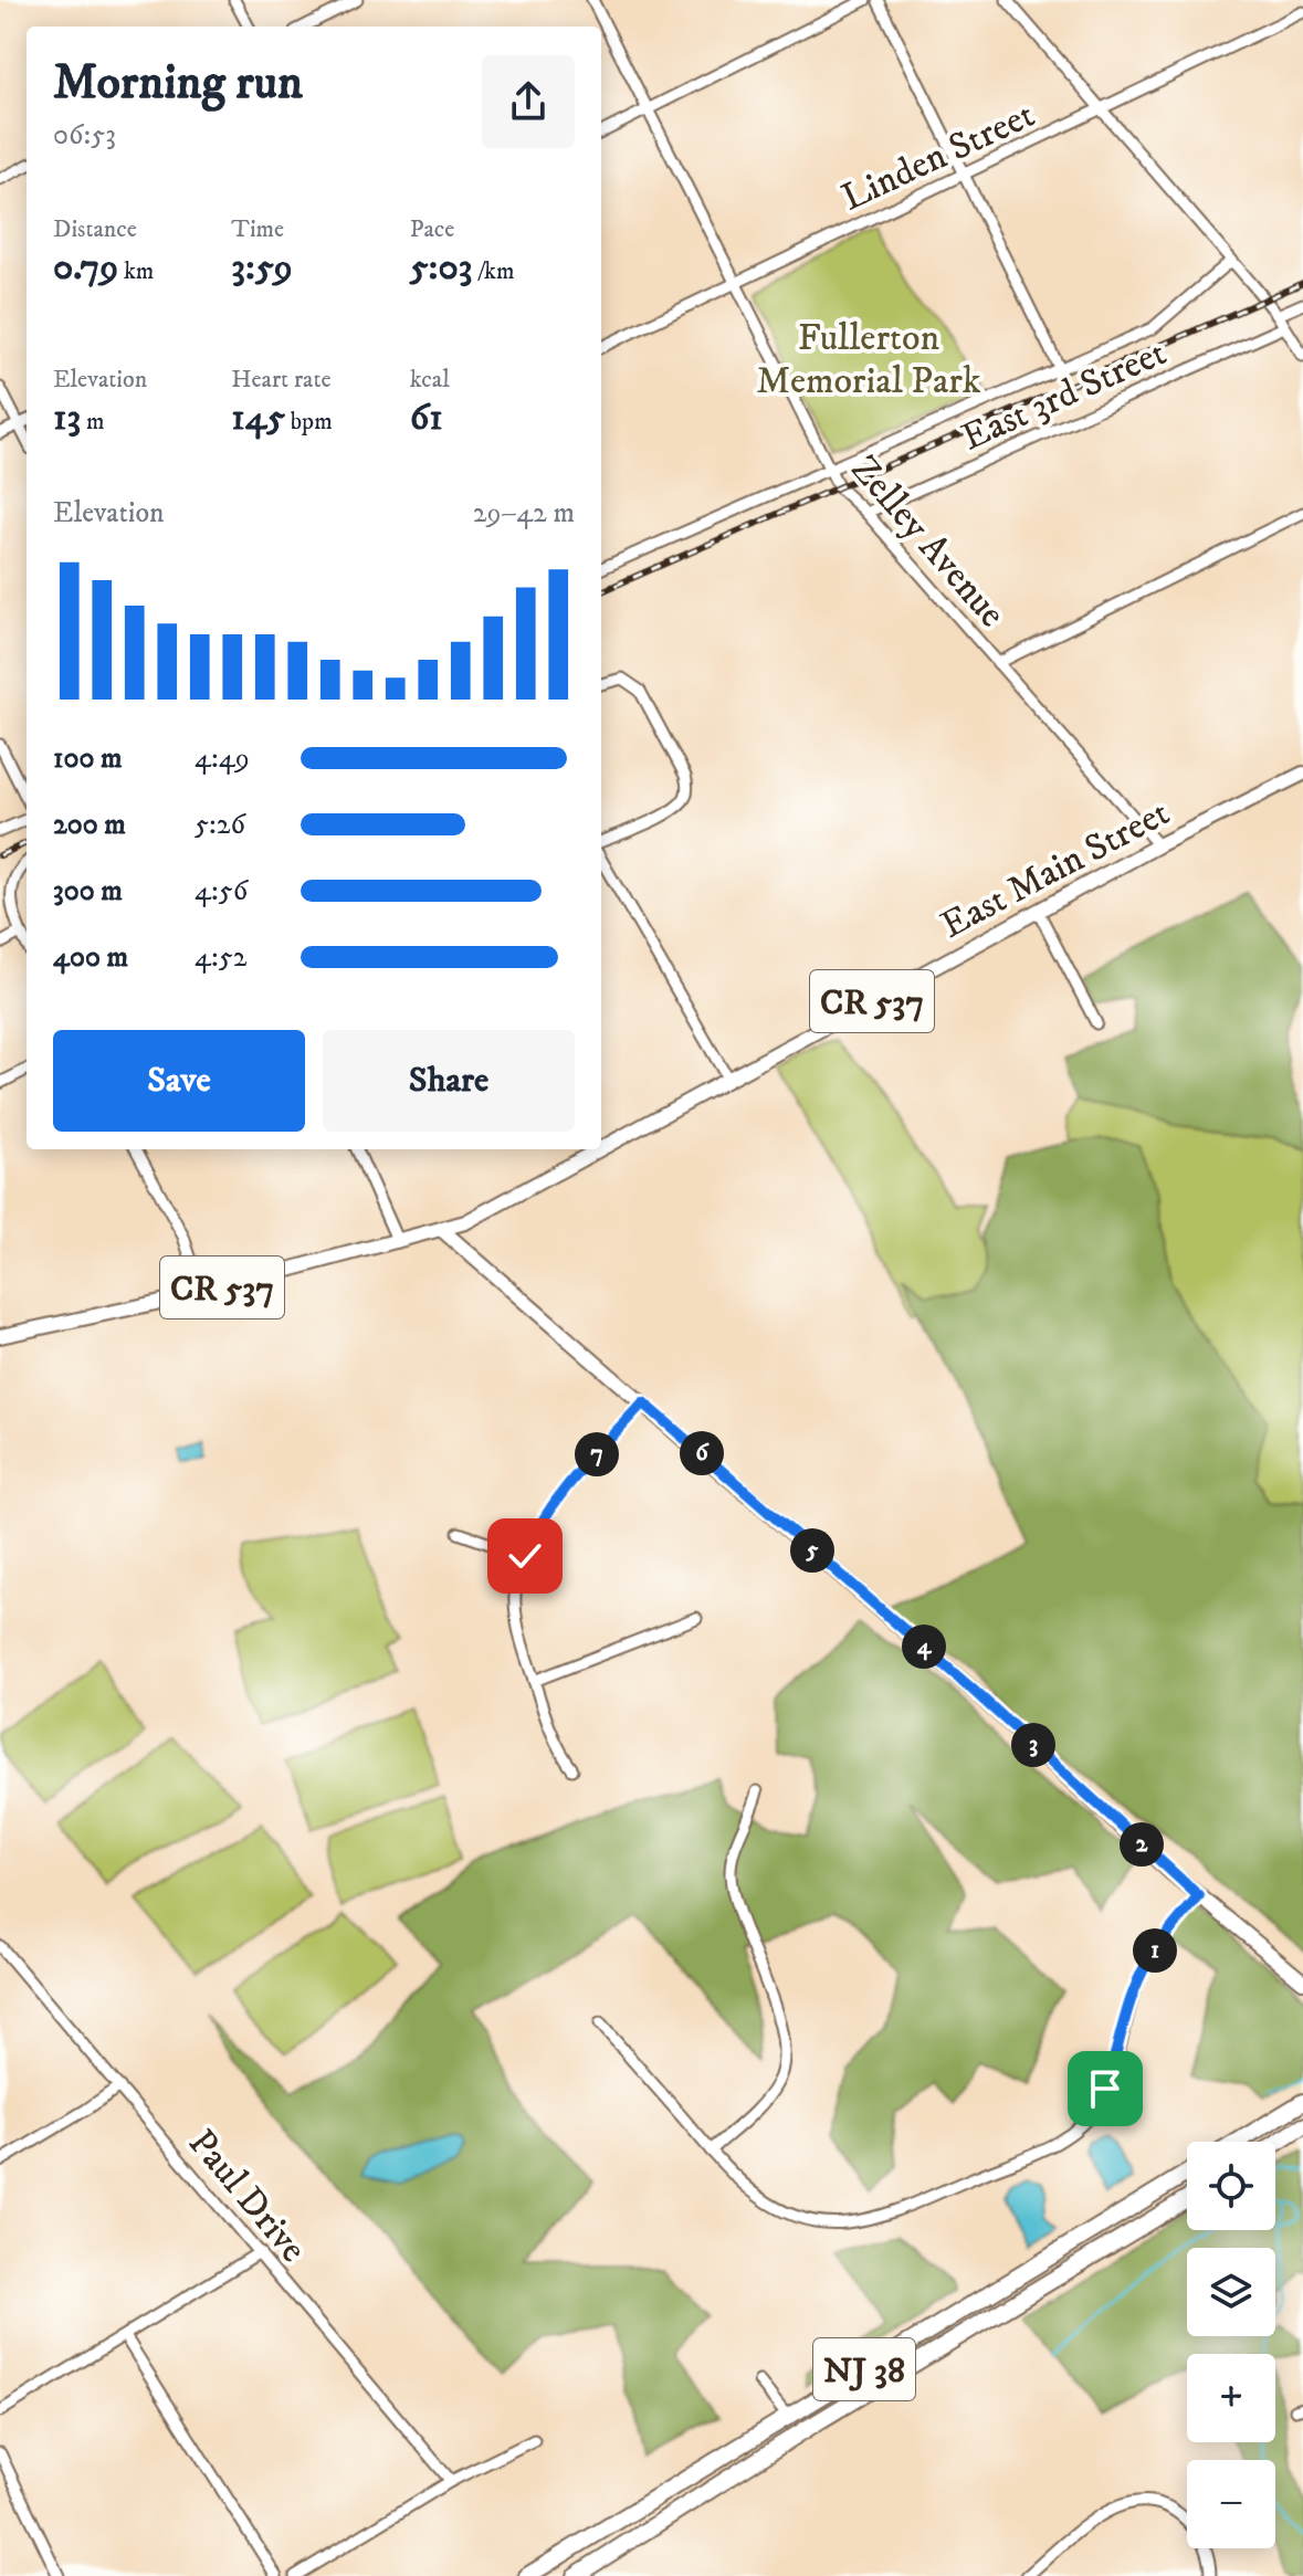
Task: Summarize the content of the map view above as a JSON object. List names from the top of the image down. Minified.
{"streets":{"highway":["NJ 38"],"main road":["East Main Street","CR 537"],"street":["Linden Street","East 3rd Street","Zelley Avenue","Paul Drive"]},"crossings":[["Linden Street","Zelley Avenue"],["East 3rd Street","Zelley Avenue"],["Zelley Avenue","East Main Street"]],"parks":["Fullerton Memorial Park"],"page":{"heading":["Morning run","06:53"],"stats":[["Distance","0.79 km"],["Time","3:59"],["Pace","5:03 /km"],["Elevation","13 m"],["Heart rate","145 bpm"],["kcal","61"]],"chart":["Elevation","29–42 m"],"list":[{"name":"100 m","note":"4:49"},{"name":"200 m","note":"5:26"},{"name":"300 m","note":"4:56"},{"name":"400 m","note":"4:52"}],"buttons":["Save","Share"],"pins":["6","7","5","4","3","2","1"],"map_buttons":["+","−"]}}
